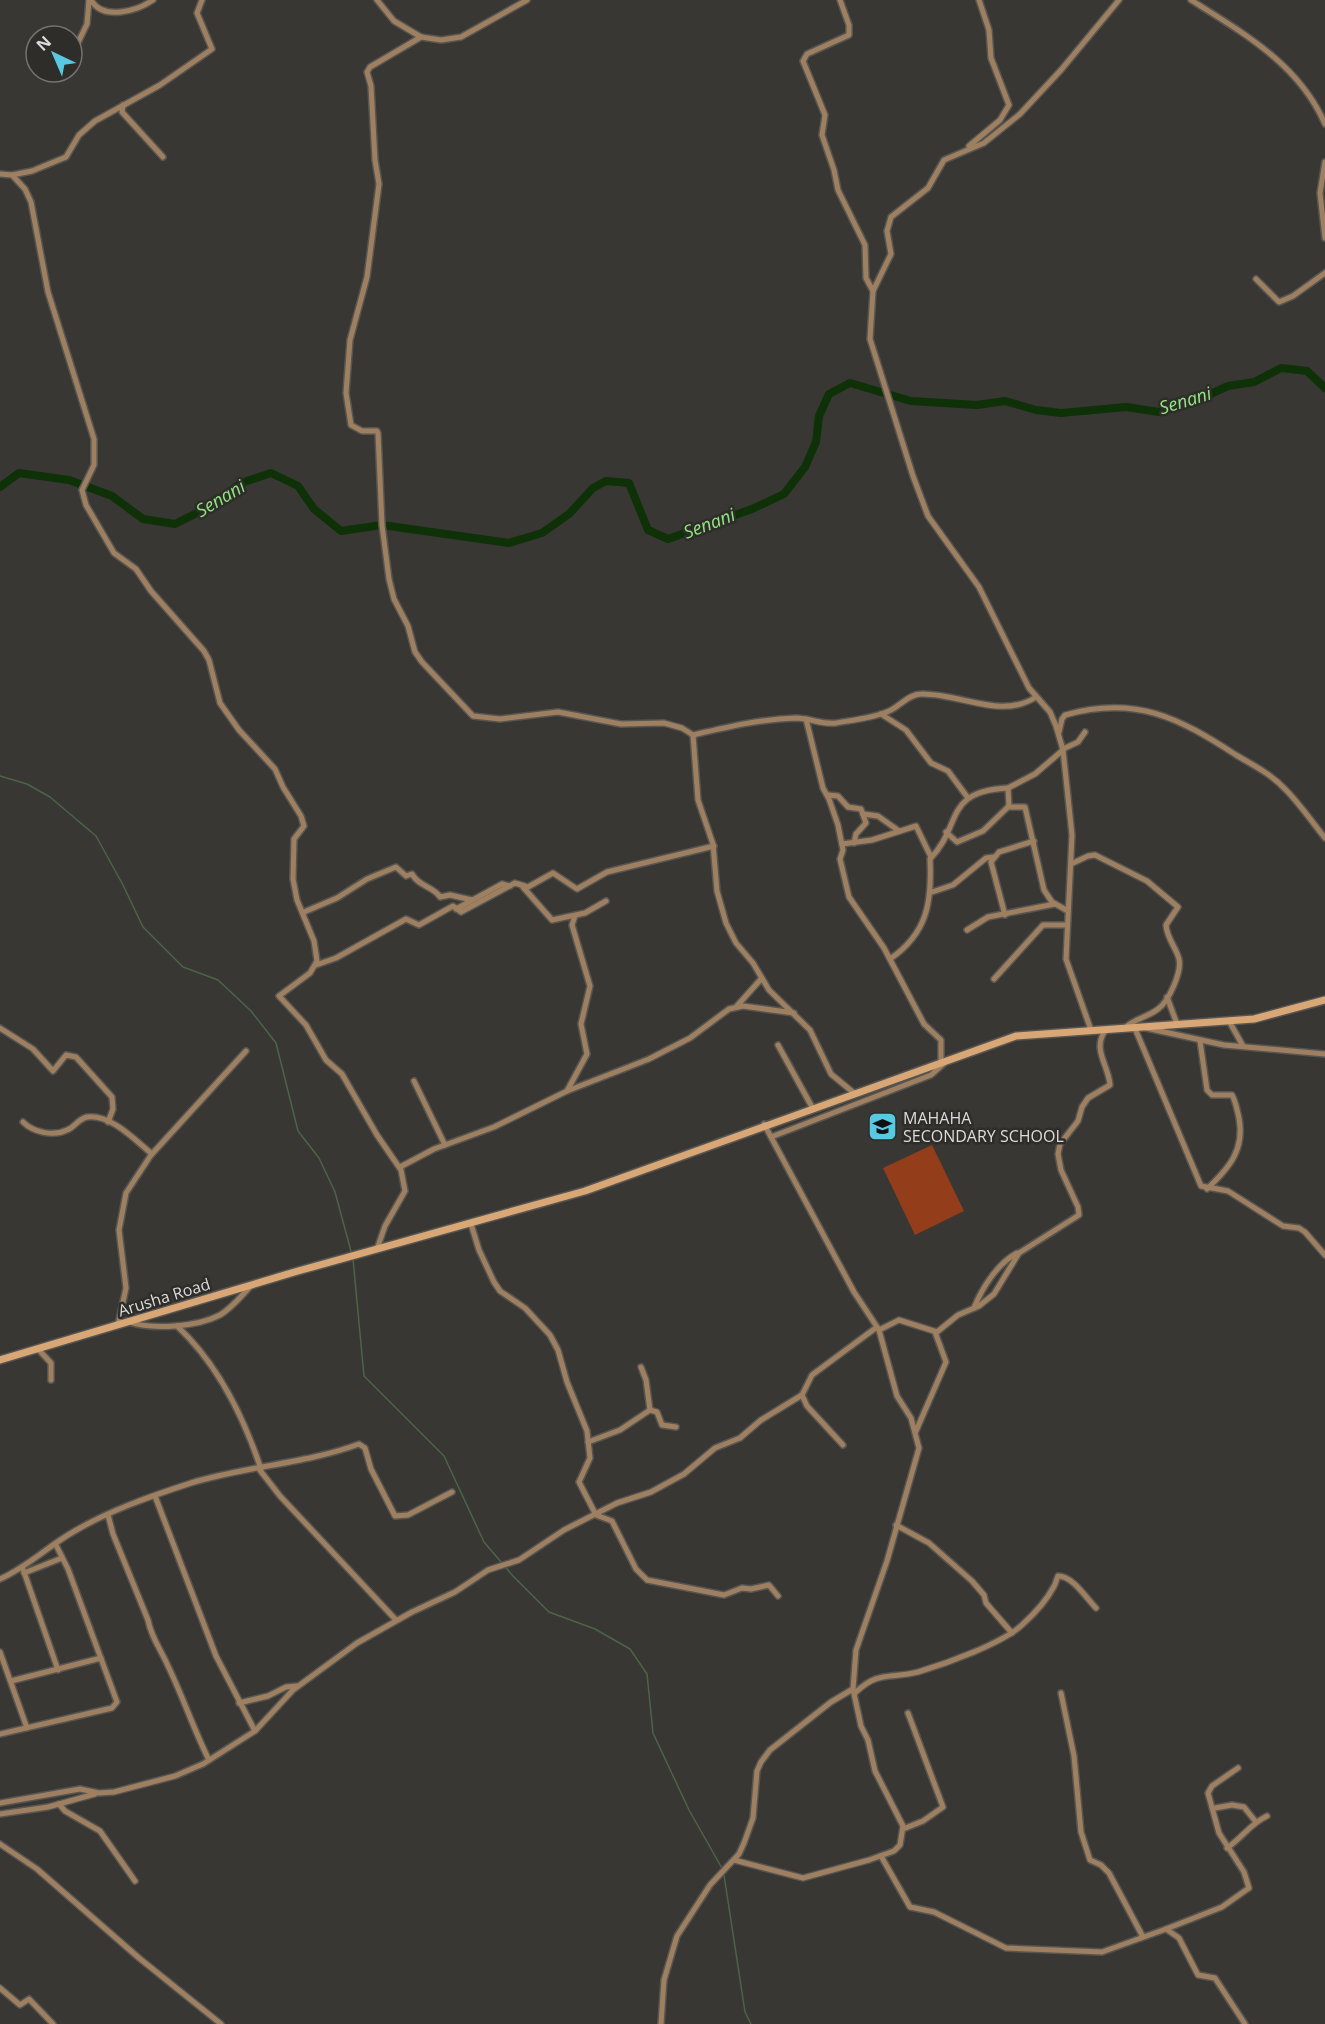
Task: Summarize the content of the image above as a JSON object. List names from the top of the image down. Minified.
{"streets":{"main road":["Arusha Road"]},"water":["Senani"],"places":{"school or university":["MAHAHA SECONDARY SCHOOL"]},"north":"top left"}
